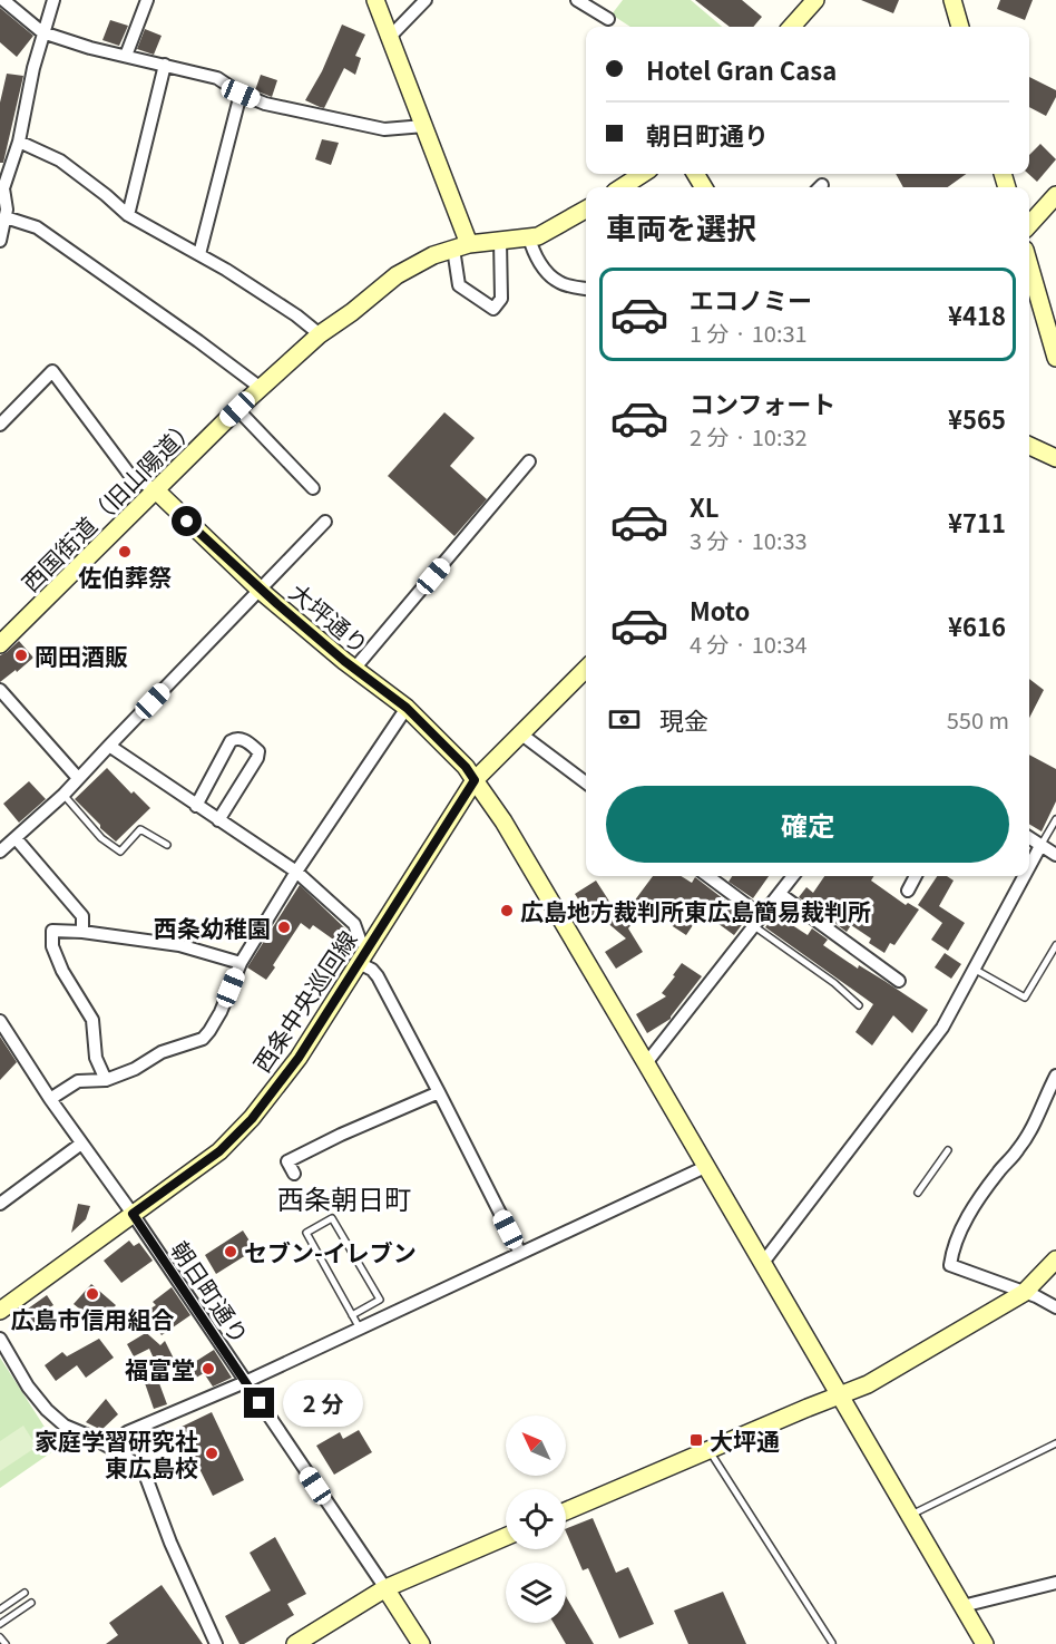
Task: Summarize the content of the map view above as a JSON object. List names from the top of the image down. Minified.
{"streets":{"street":["西国街道（旧山陽道）","大坪通り","西条中央巡回線","朝日町通り"]},"crossings":[["西国街道（旧山陽道）","大坪通り"],["大坪通り","西条中央巡回線"],["西条中央巡回線","朝日町通り"]],"districts":["西条朝日町"],"places":{"other":["佐伯葬祭","岡田酒販","広島地方裁判所東広島簡易裁判所","西条幼稚園","セブン-イレブン","広島市信用組合","福富堂","家庭学習研究社 東広島校"],"transit":["大坪通"]},"north":"top left","page":{"banner":["Hotel Gran Casa","朝日町通り"],"heading":"車両を選択","list":[{"name":"エコノミー","note":"1 分 · 10:31","value":"¥418"},{"name":"コンフォート","note":"2 分 · 10:32","value":"¥565"},{"name":"XL","note":"3 分 · 10:33","value":"¥711"},{"name":"Moto","note":"4 分 · 10:34","value":"¥616"}],"pay":["現金","550 m"],"buttons":"確定","bubble":"2 分"}}
